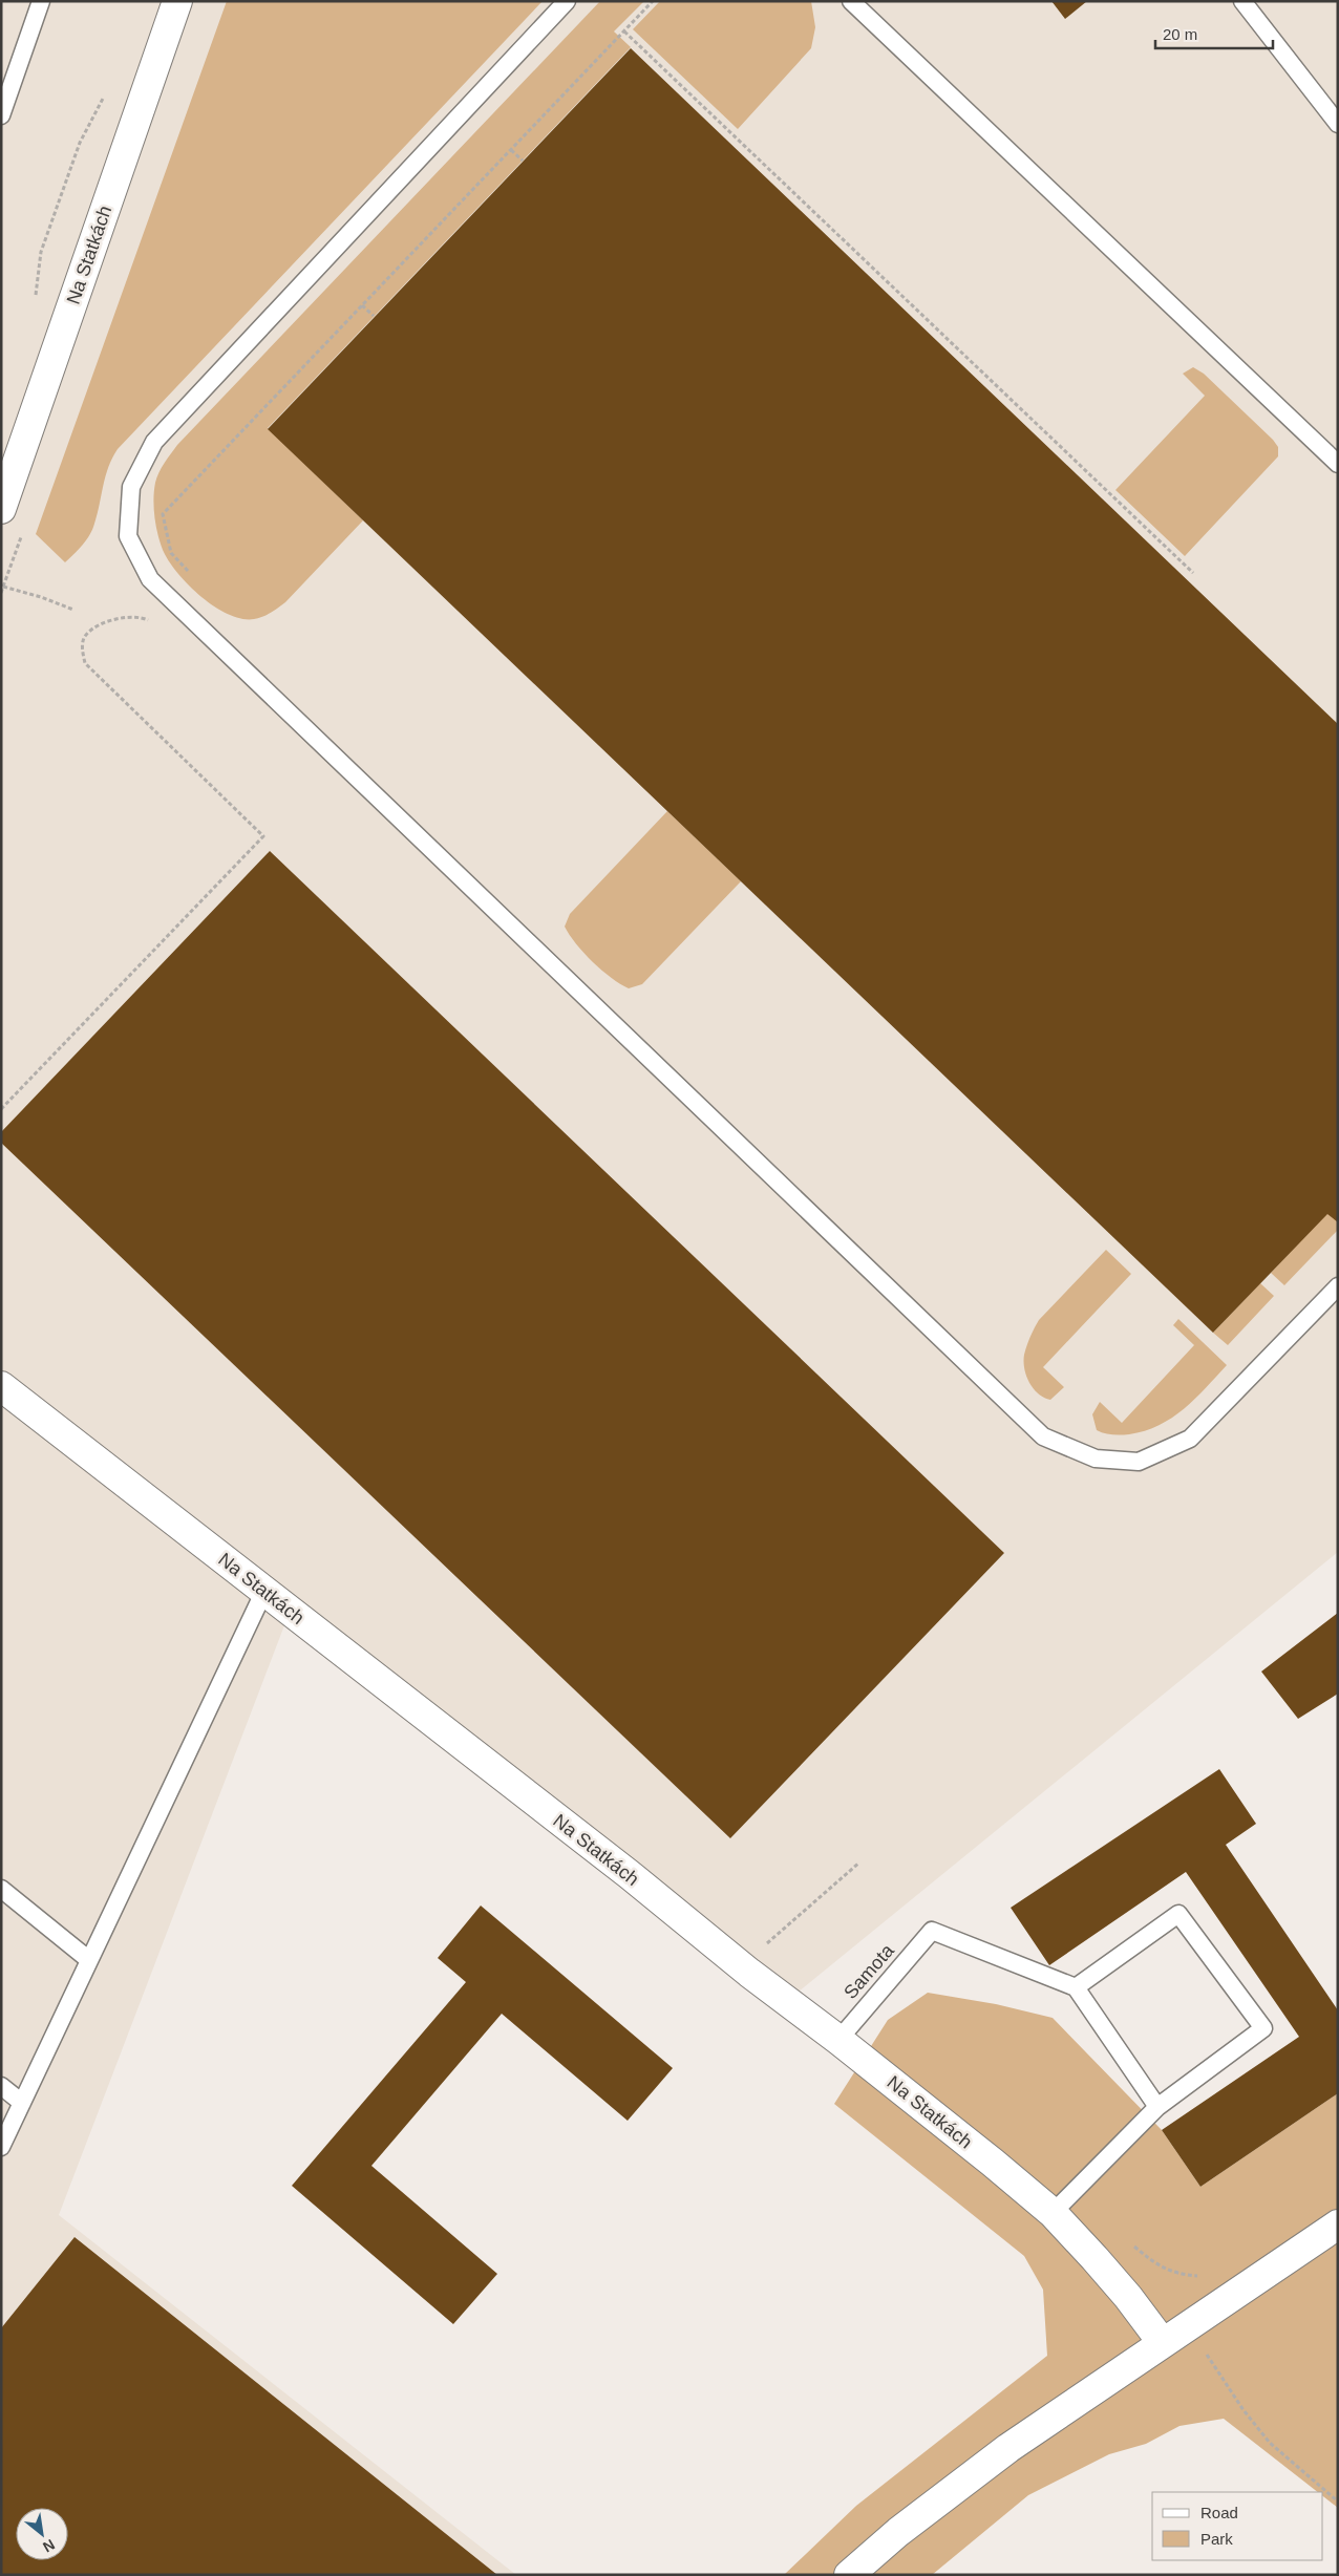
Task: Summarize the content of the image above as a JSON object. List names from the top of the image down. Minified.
{"streets":{"street":["Na Statkách"],"lane":["Samota"]},"crossings":[["Na Statkách","Samota"]],"legend":["Road","Park"],"scale_bar":"20 m","north":"bottom right"}
